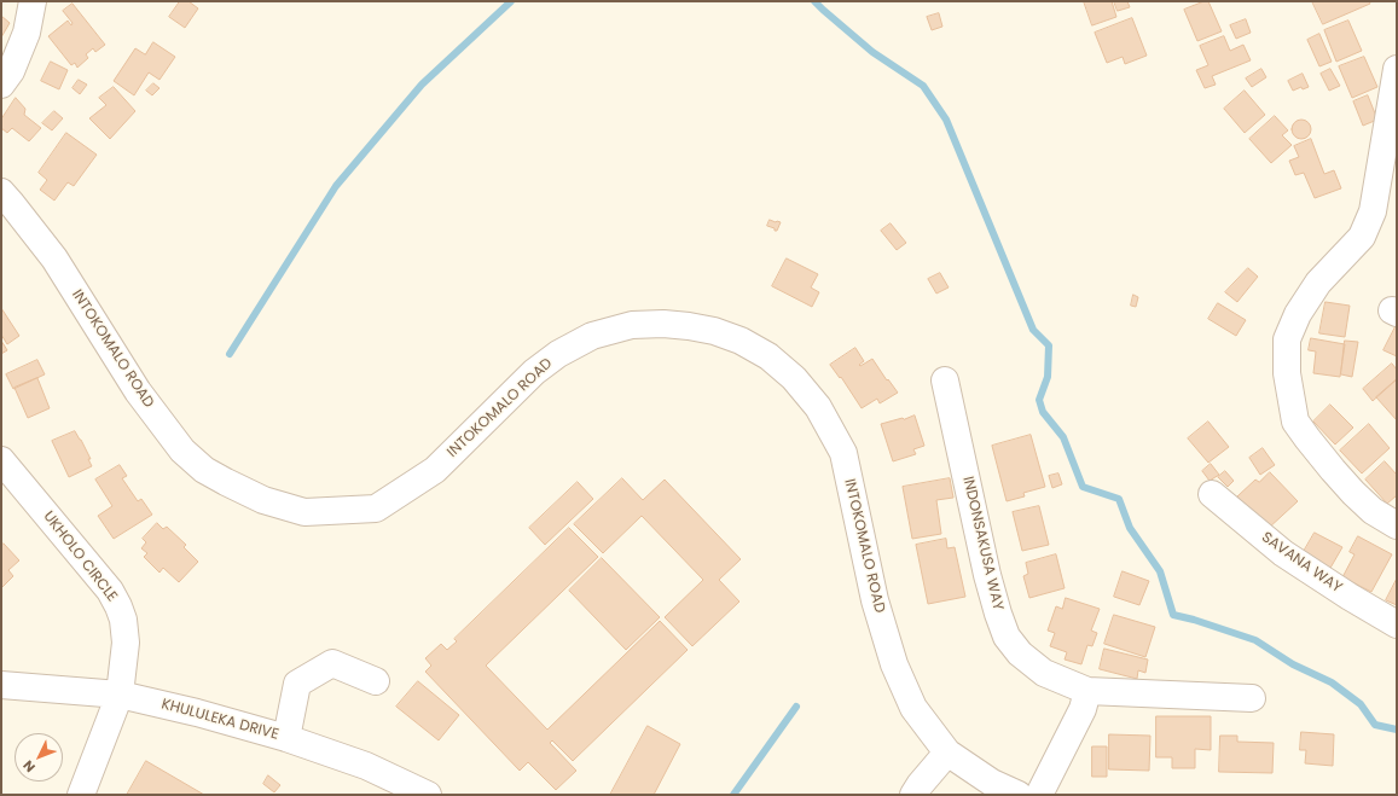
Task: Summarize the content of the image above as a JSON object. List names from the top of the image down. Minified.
{"streets":{"street":["INTOKOMALO ROAD","INDONSAKUSA WAY","UKHOLO CIRCLE","SAVANA WAY","KHULULEKA DRIVE"]},"crossings":[["UKHOLO CIRCLE","KHULULEKA DRIVE"]],"north":"bottom left"}
